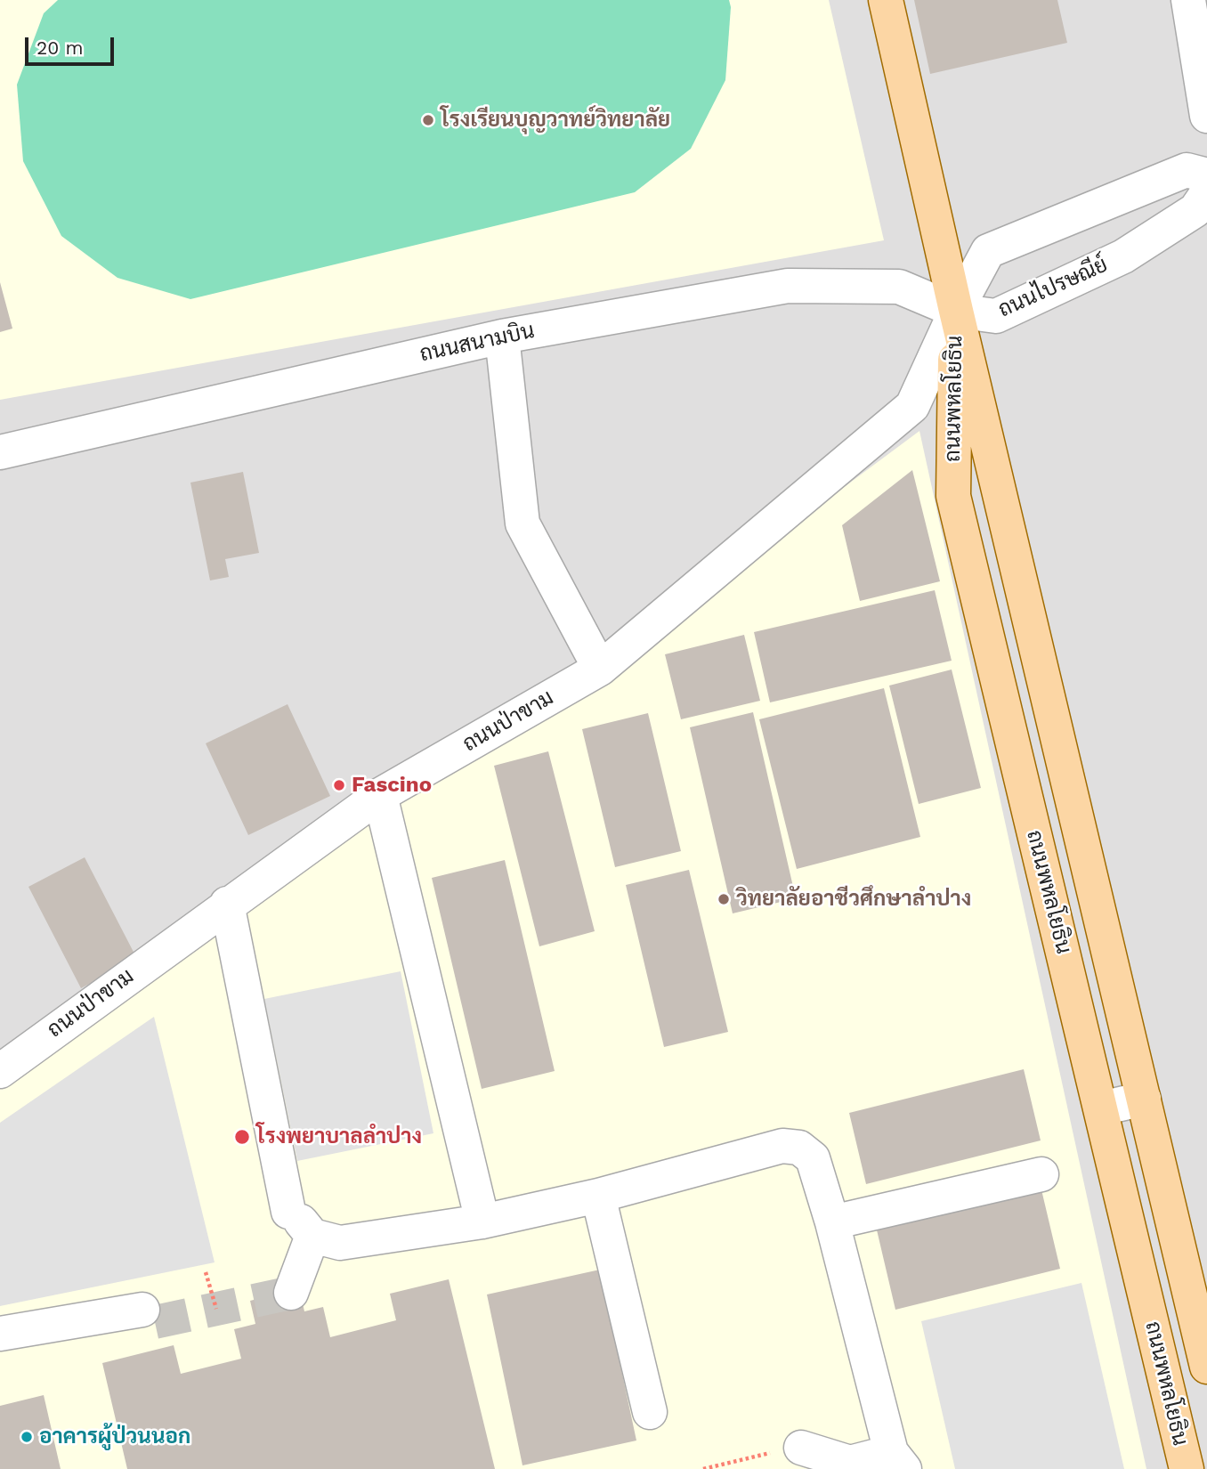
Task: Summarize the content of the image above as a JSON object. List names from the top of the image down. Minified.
{"streets":{"main road":["ถนนพหลโยธิน"],"street":["ถนนไปรษณีย์","ถนนสนามบิน","ถนนป่าขาม"]},"crossings":[["ถนนไปรษณีย์","ถนนสนามบิน"],["ถนนไปรษณีย์","ถนนพหลโยธิน"],["ถนนไปรษณีย์","ถนนป่าขาม"],["ถนนสนามบิน","ถนนพหลโยธิน"],["ถนนสนามบิน","ถนนป่าขาม"],["ถนนพหลโยธิน","ถนนป่าขาม"]],"places":["โรงเรียนบุญวาทย์วิทยาลัย","Fascino","วิทยาลัยอาชีวศึกษาลำปาง","โรงพยาบาลลำปาง","อาคารผู้ป่วนนอก"],"scale_bar":"20 m"}
